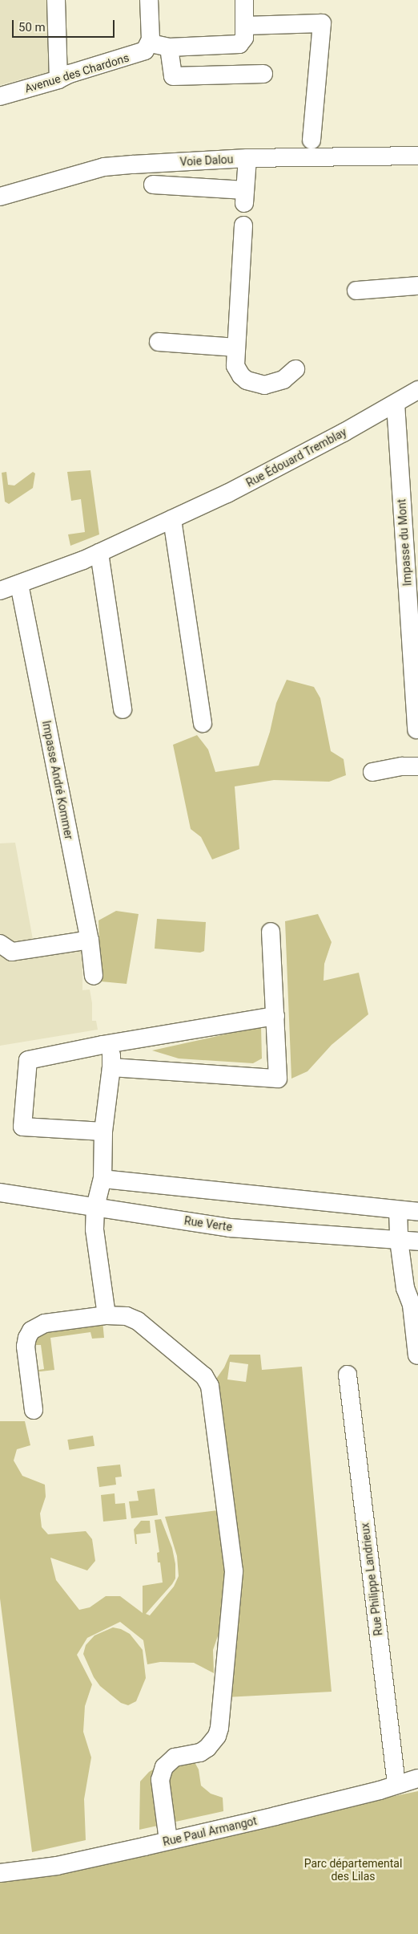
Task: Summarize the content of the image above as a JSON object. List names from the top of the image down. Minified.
{"streets":{"street":["Avenue des Chardons","Voie Dalou","Rue Édouard Tremblay","Impasse du Mont","Impasse André Kommer","Rue Verte","Rue Philippe Landrieux","Rue Paul Armangot"]},"crossings":[["Rue Édouard Tremblay","Impasse du Mont"],["Rue Édouard Tremblay","Impasse André Kommer"],["Rue Philippe Landrieux","Rue Paul Armangot"]],"parks":["Parc départemental des Lilas"],"scale_bar":"50 m"}
